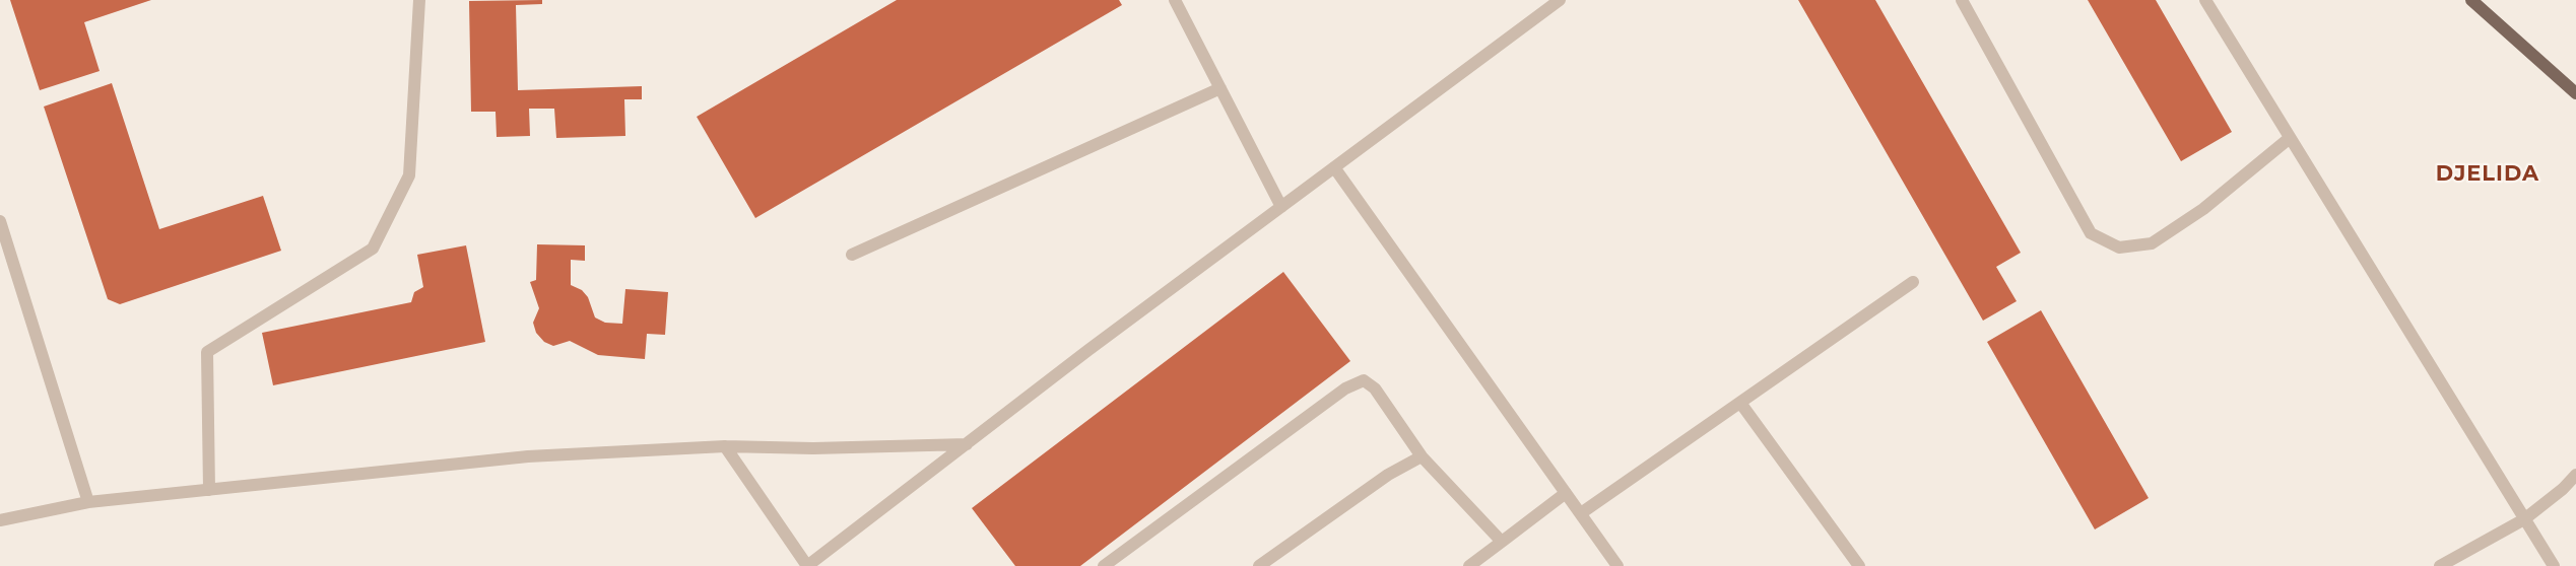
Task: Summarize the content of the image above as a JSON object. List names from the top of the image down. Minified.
{"districts":["DJELIDA"]}
